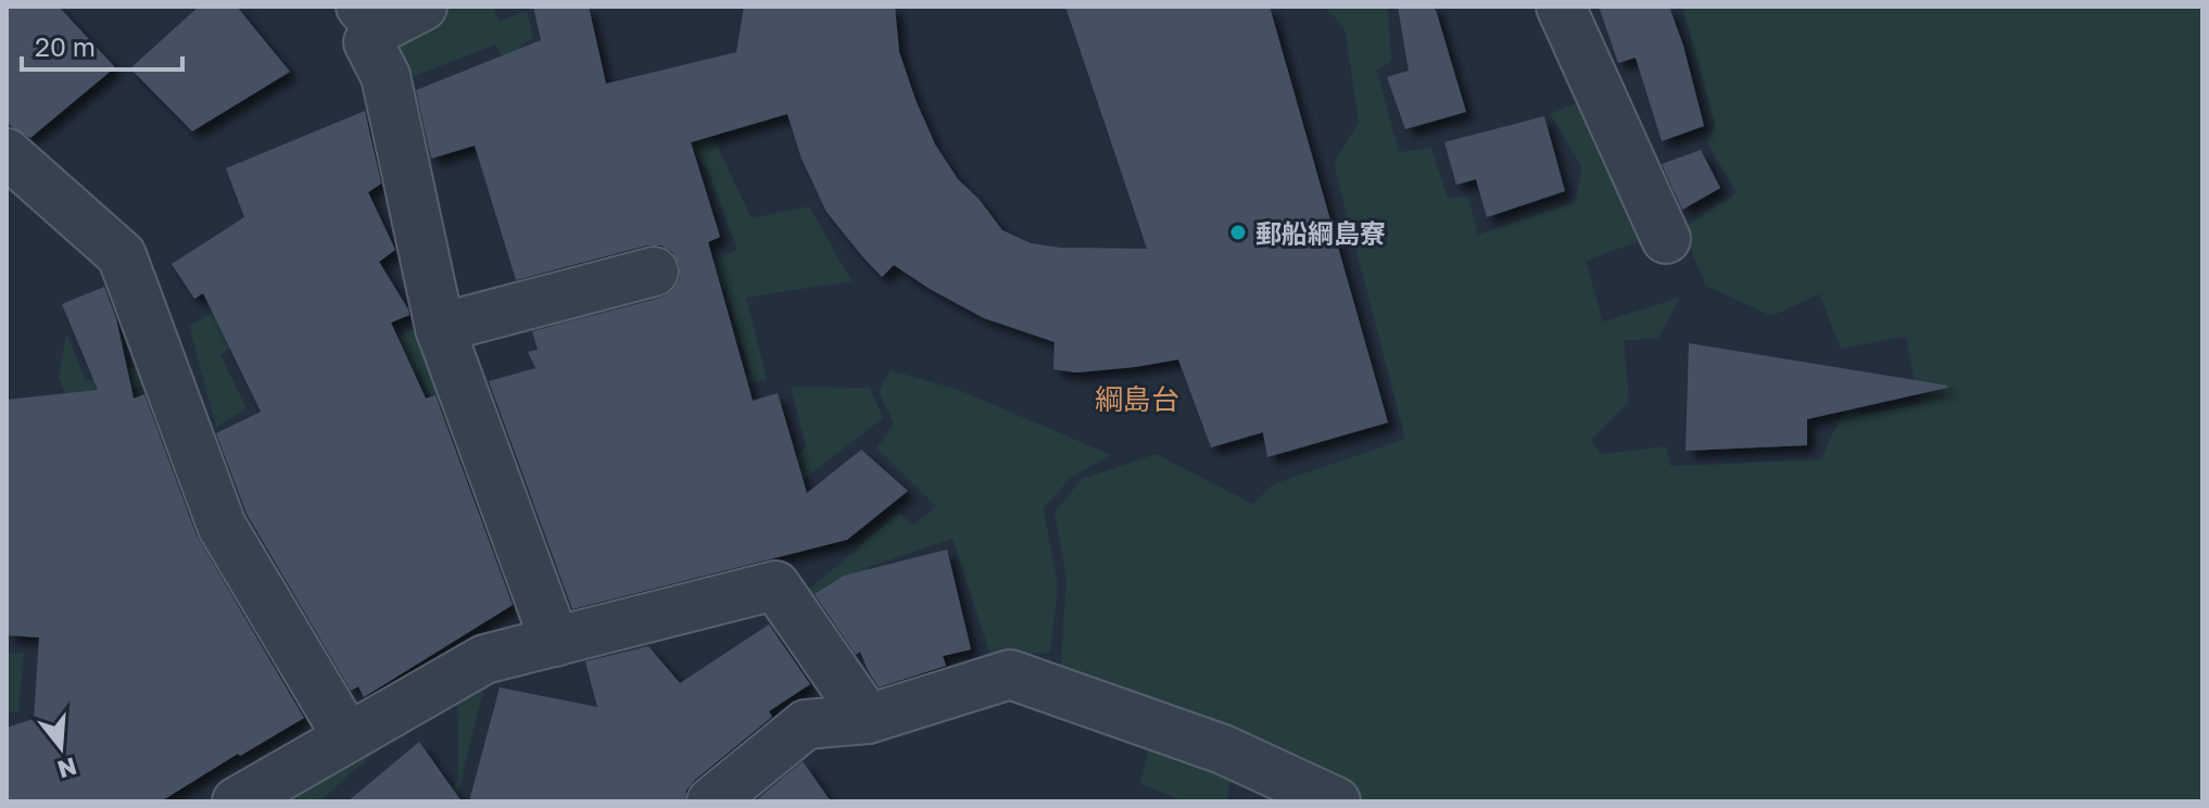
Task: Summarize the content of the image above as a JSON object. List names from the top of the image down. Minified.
{"districts":["綱島台"],"places":["郵船綱島寮"],"scale_bar":"20 m","north":"bottom"}
